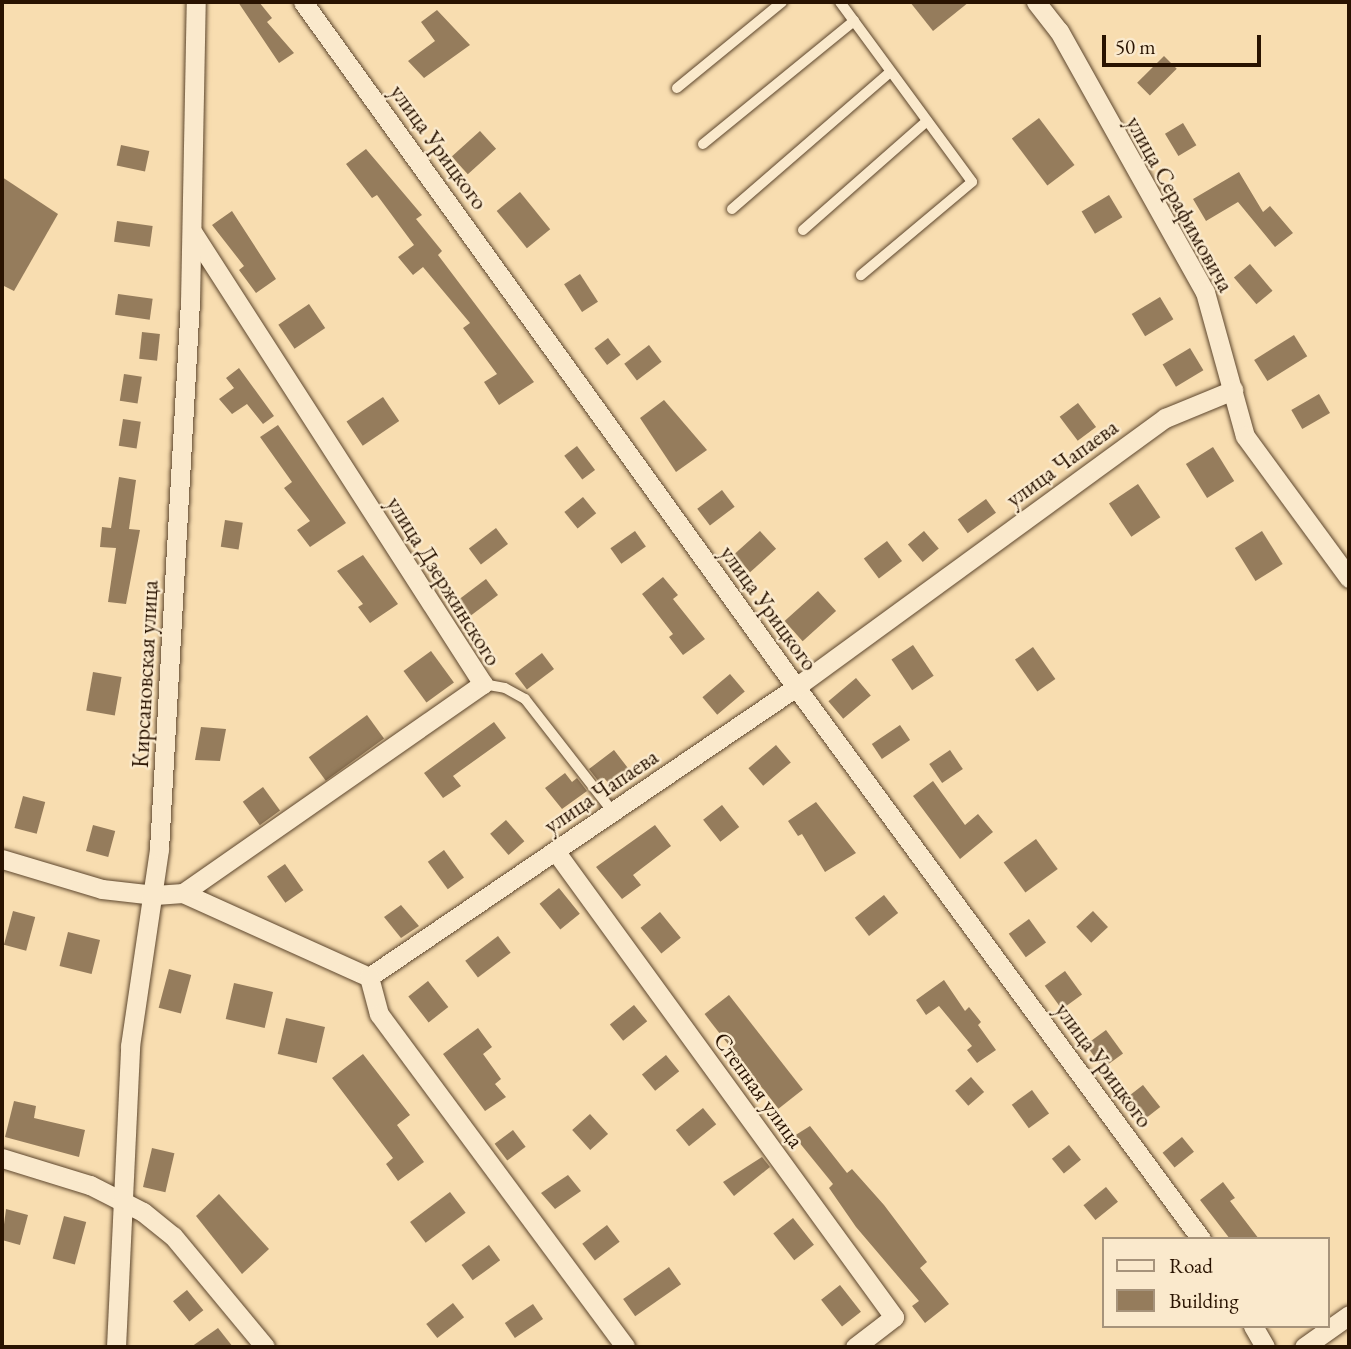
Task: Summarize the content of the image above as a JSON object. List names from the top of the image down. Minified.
{"streets":{"street":["улица Урицкого","улица Серафимовича","улица Чапаева","улица Дзержинского","Кирсановская улица","Степная улица"]},"crossings":[["улица Урицкого","улица Чапаева"],["улица Серафимовича","улица Чапаева"],["улица Чапаева","Степная улица"],["улица Дзержинского","Кирсановская улица"]],"legend":["Road","Building"],"scale_bar":"50 m"}
